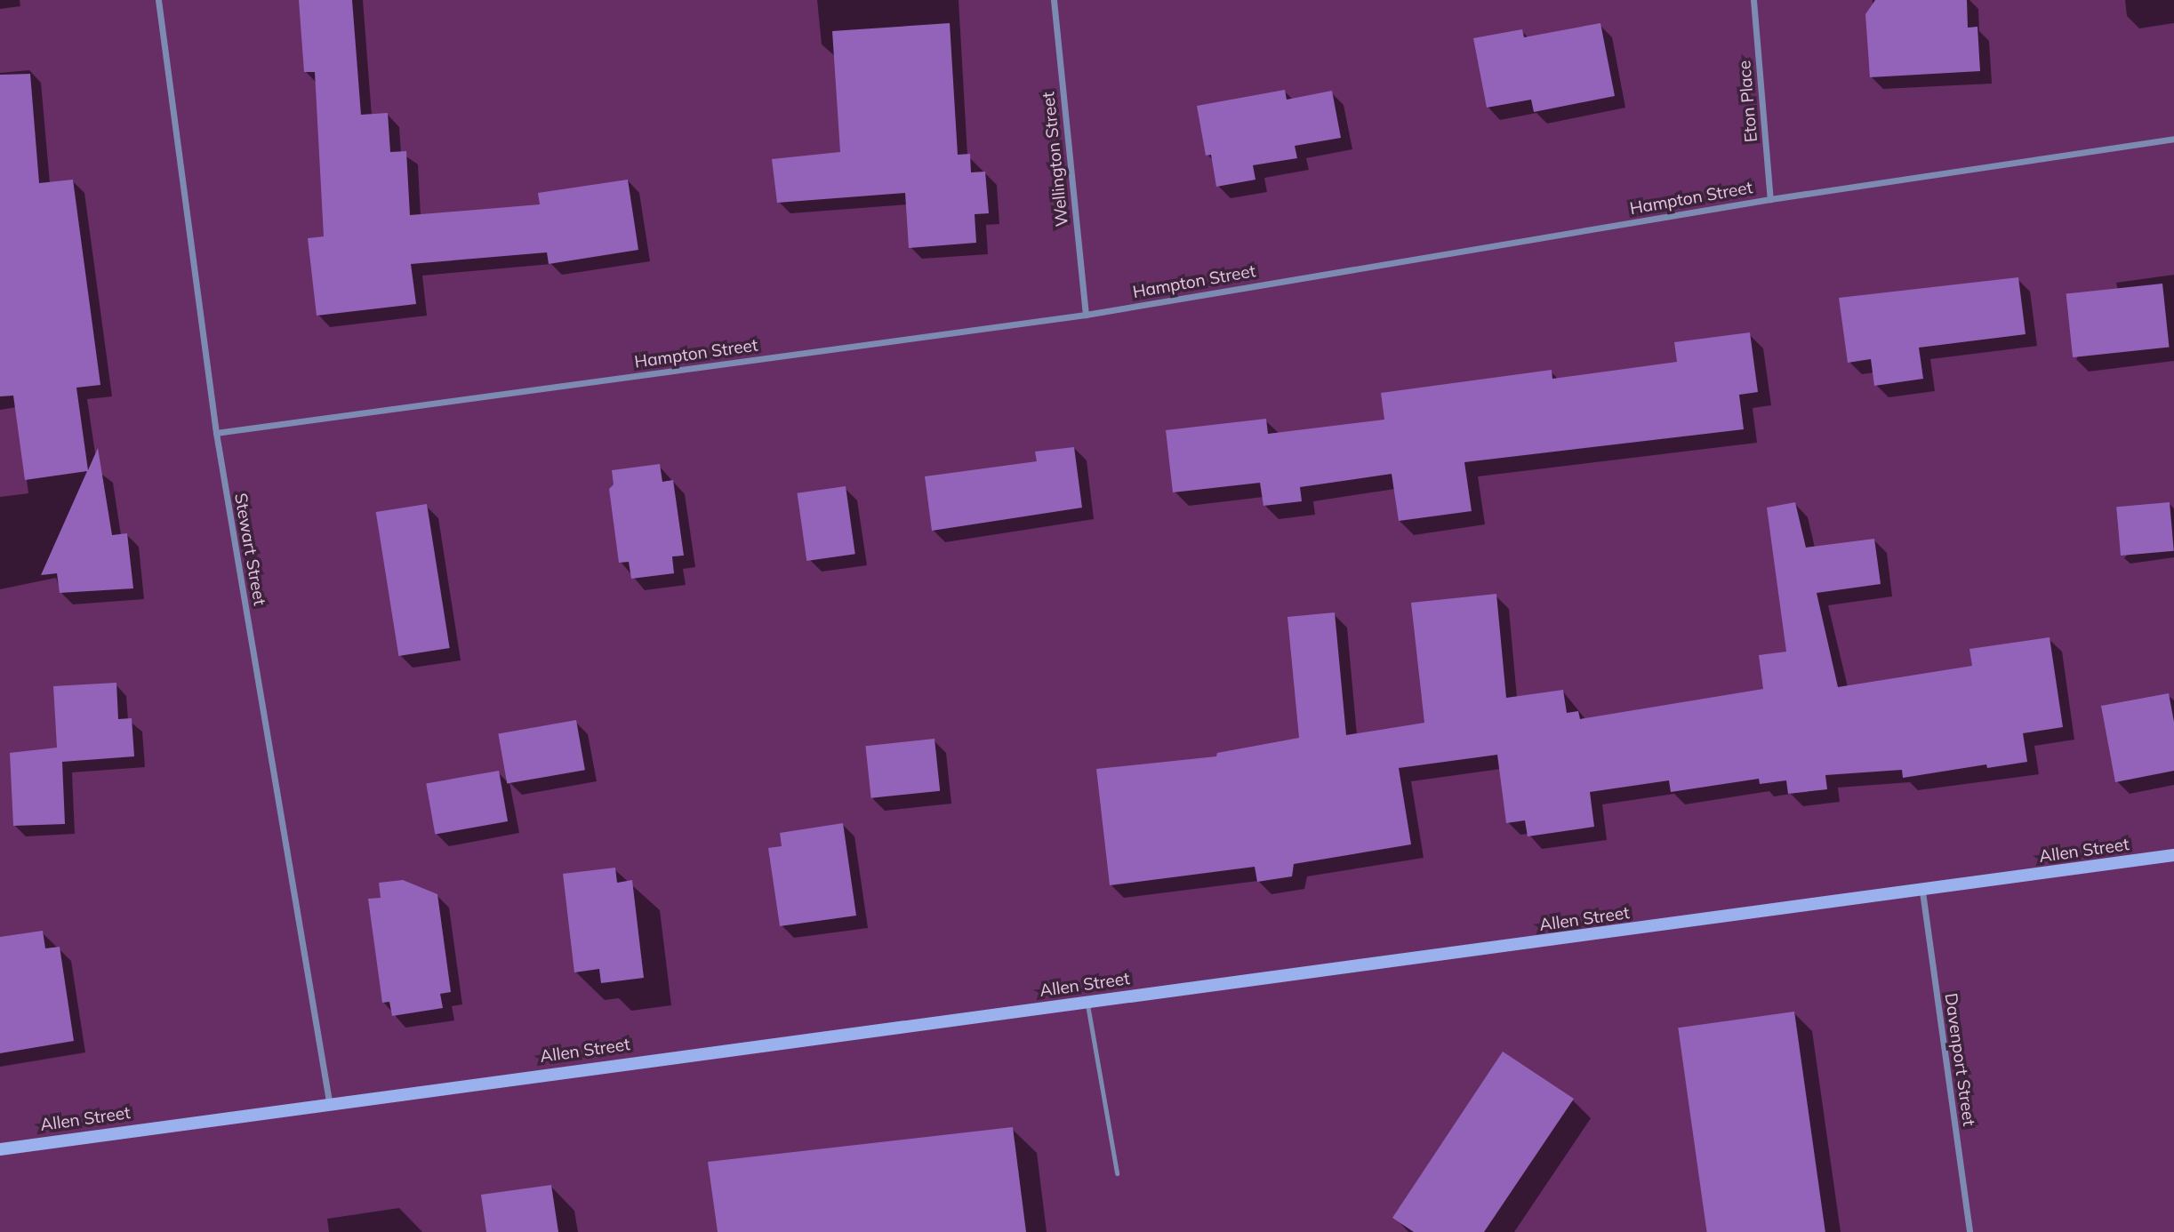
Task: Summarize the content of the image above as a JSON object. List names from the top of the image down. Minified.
{"streets":{"street":["Eton Place","Wellington Street","Hampton Street","Stewart Street","Allen Street","Davenport Street"]},"crossings":[["Eton Place","Hampton Street"],["Wellington Street","Hampton Street"],["Hampton Street","Stewart Street"],["Stewart Street","Allen Street"],["Allen Street","Davenport Street"]]}
